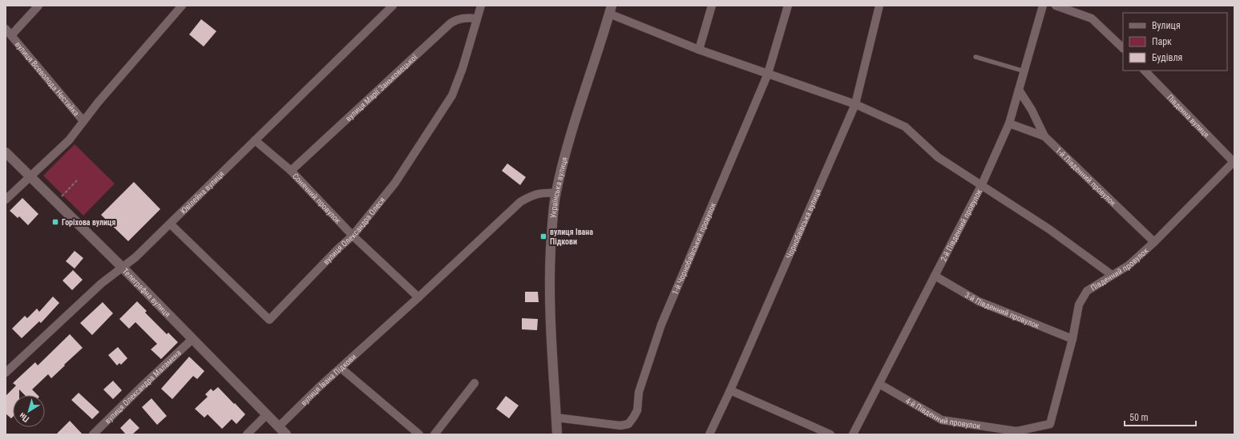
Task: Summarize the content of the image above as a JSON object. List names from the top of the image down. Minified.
{"streets":{"street":["вулиця Всеволода Нестайка","вулиця Марії Заньковецької","Південна вулиця","1-й Південний провулок","Українська вулиця","Ювілейна вулиця","Сонячний провулок","Чорнобаївська вулиця","2-й Південний провулок","вулиця Олександра Олеся","1-й Чорнобаївський провулок","Південний провулок","Телеграфна вулиця","3-й Південний провулок","вулиця Івана Підкови","вулиця Олександра Маламена","4-й Південний провулок"]},"crossings":[["вулиця Марії Заньковецької","Сонячний провулок"],["вулиця Марії Заньковецької","вулиця Олександра Олеся"],["Південна вулиця","Південний провулок"],["1-й Південний провулок","2-й Південний провулок"],["1-й Південний провулок","Південний провулок"],["Українська вулиця","1-й Чорнобаївський провулок"],["Українська вулиця","вулиця Івана Підкови"],["Ювілейна вулиця","Сонячний провулок"],["Ювілейна вулиця","вулиця Олександра Олеся"],["Ювілейна вулиця","Телеграфна вулиця"],["Сонячний провулок","вулиця Олександра Олеся"],["Сонячний провулок","вулиця Івана Підкови"],["2-й Південний провулок","3-й Південний провулок"],["2-й Південний провулок","4-й Південний провулок"],["Південний провулок","3-й Південний провулок"],["Південний провулок","4-й Південний провулок"],["Телеграфна вулиця","вулиця Івана Підкови"],["Телеграфна вулиця","вулиця Олександра Маламена"]],"places":{"transit":["Горіхова вулиця","вулиця Івана Підкови"]},"legend":["Вулиця","Парк","Будівля"],"scale_bar":"50 m","north":"bottom left"}
